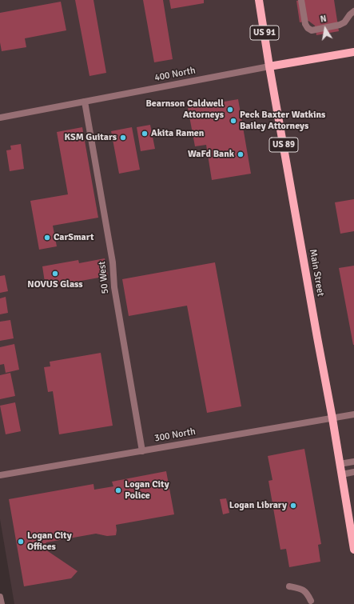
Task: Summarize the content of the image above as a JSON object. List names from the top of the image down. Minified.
{"streets":{"main road":["US 91","400 North","US 89","Main Street"],"street":["50 West","300 North"]},"crossings":[["400 North","Main Street"],["400 North","50 West"],["Main Street","300 North"],["50 West","300 North"]],"places":["Bearnson Caldwell Attorneys","Peck Baxter Watkins Bailey Attorneys","Akita Ramen","KSM Guitars","WaFd Bank","CarSmart","NOVUS Glass","Logan City Police","Logan Library","Logan City Offices"],"north":"top"}
